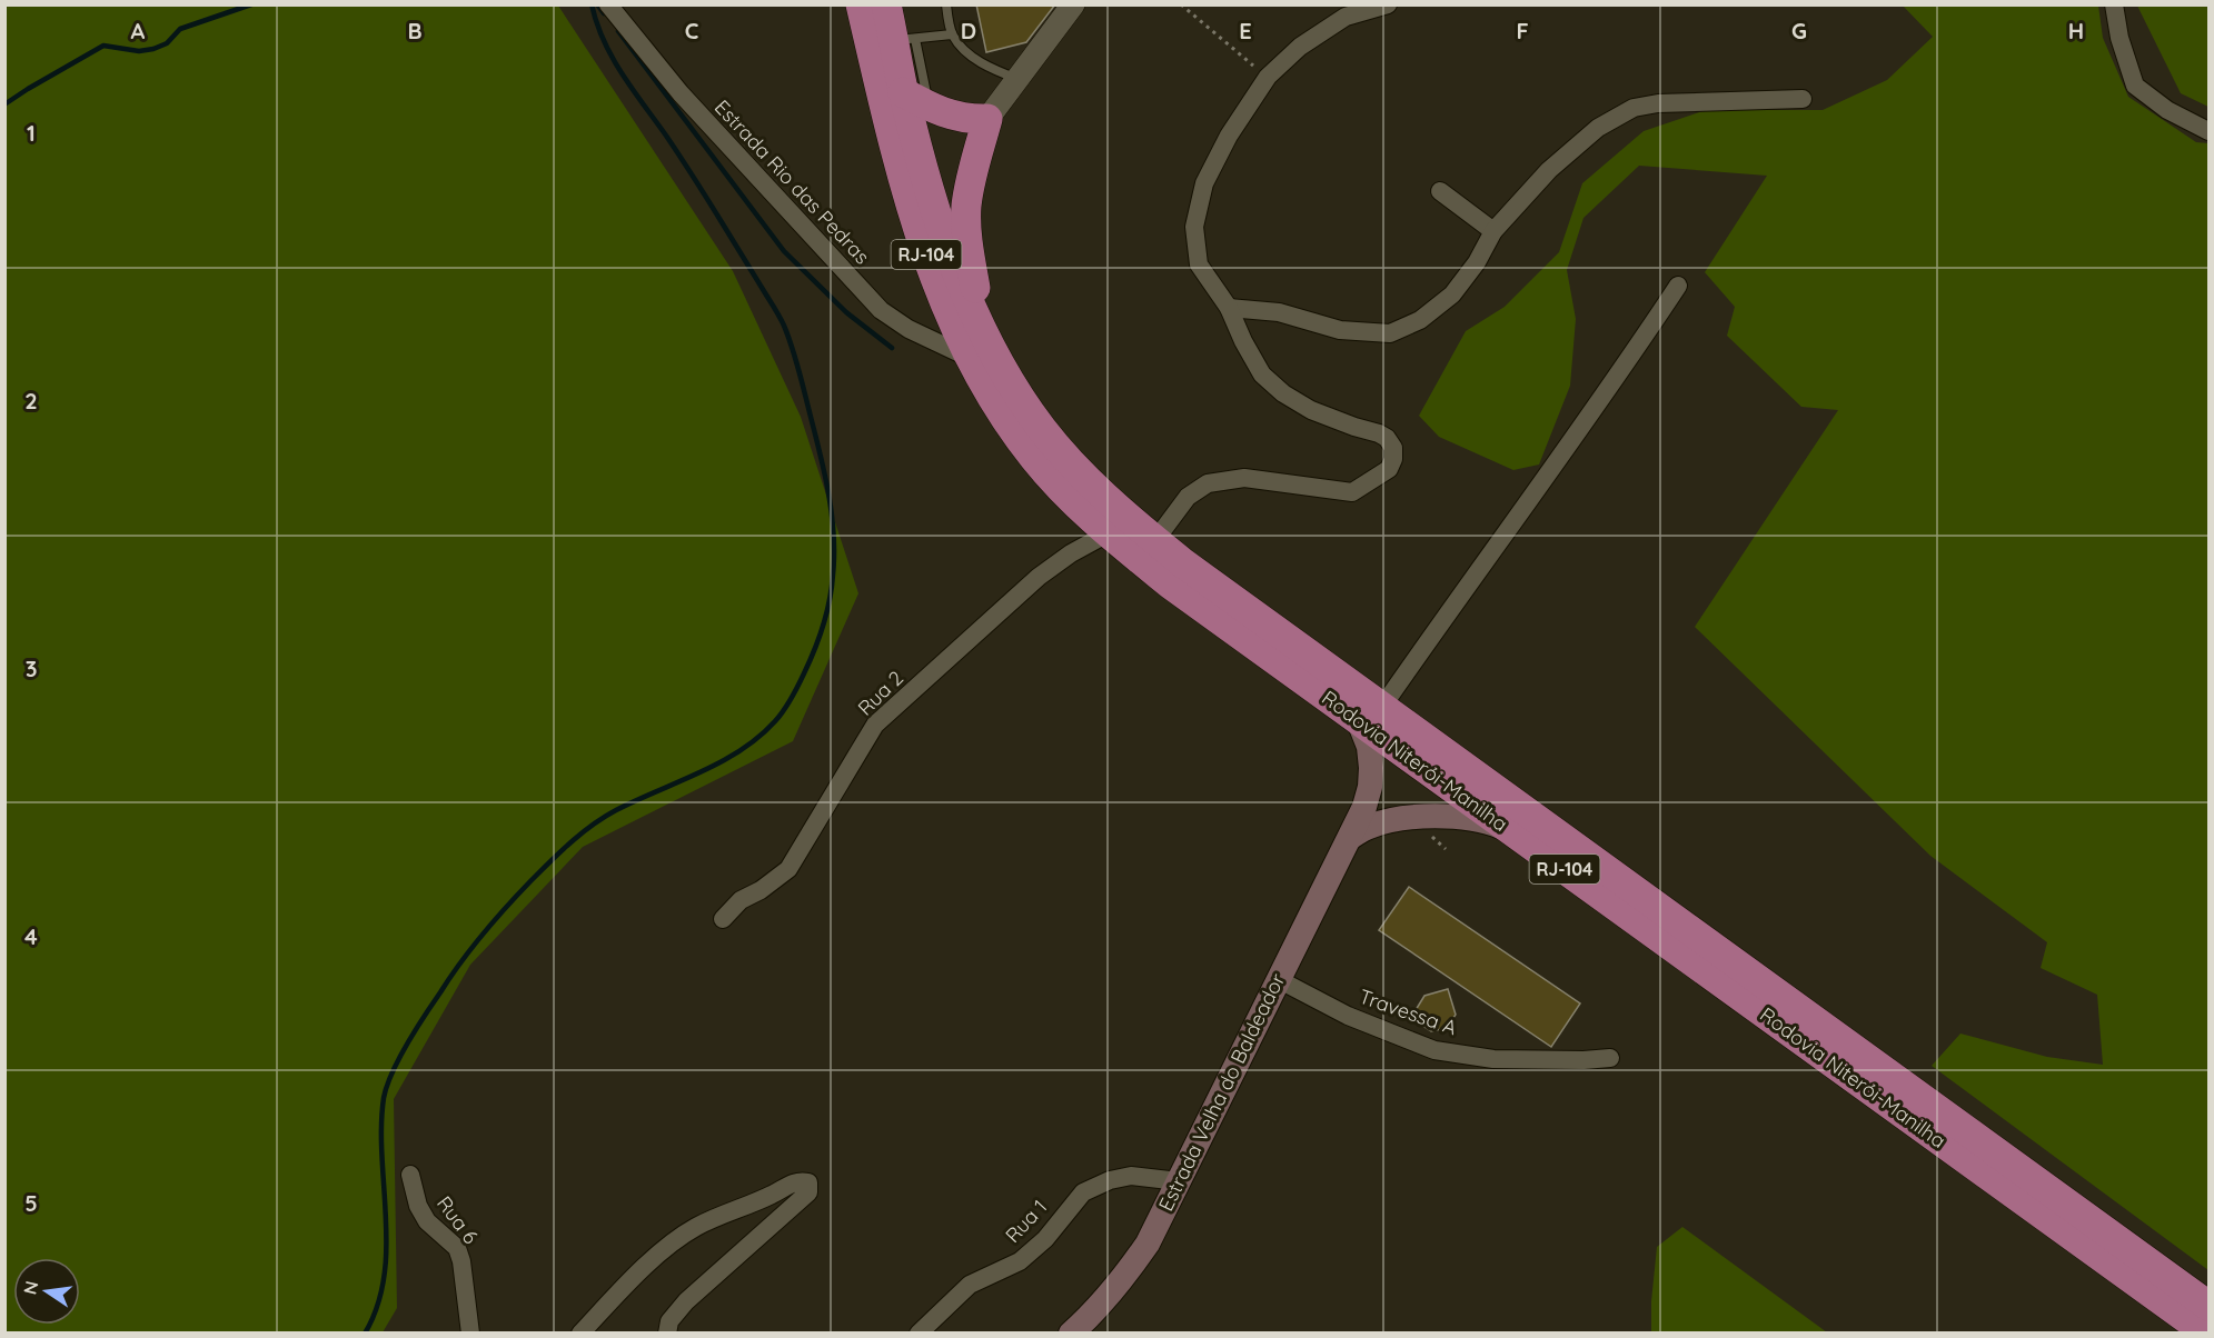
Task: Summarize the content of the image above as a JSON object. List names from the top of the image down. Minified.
{"streets":{"highway":["RJ-104","Rodovia Niterói-Manilha"],"main road":["Estrada Velha do Baldeador"],"street":["Estrada Rio das Pedras","Rua 2","Travessa A","Rua 6","Rua 1"]},"crossings":[["Estrada Rio das Pedras","Rodovia Niterói-Manilha"],["Rua 2","Rodovia Niterói-Manilha"],["Rodovia Niterói-Manilha","Estrada Velha do Baldeador"],["Travessa A","Estrada Velha do Baldeador"],["Estrada Velha do Baldeador","Rua 1"]],"north":"left","grid":{"columns":["A","B","C","D","E","F","G","H"],"rows":["1","2","3","4","5"]}}
